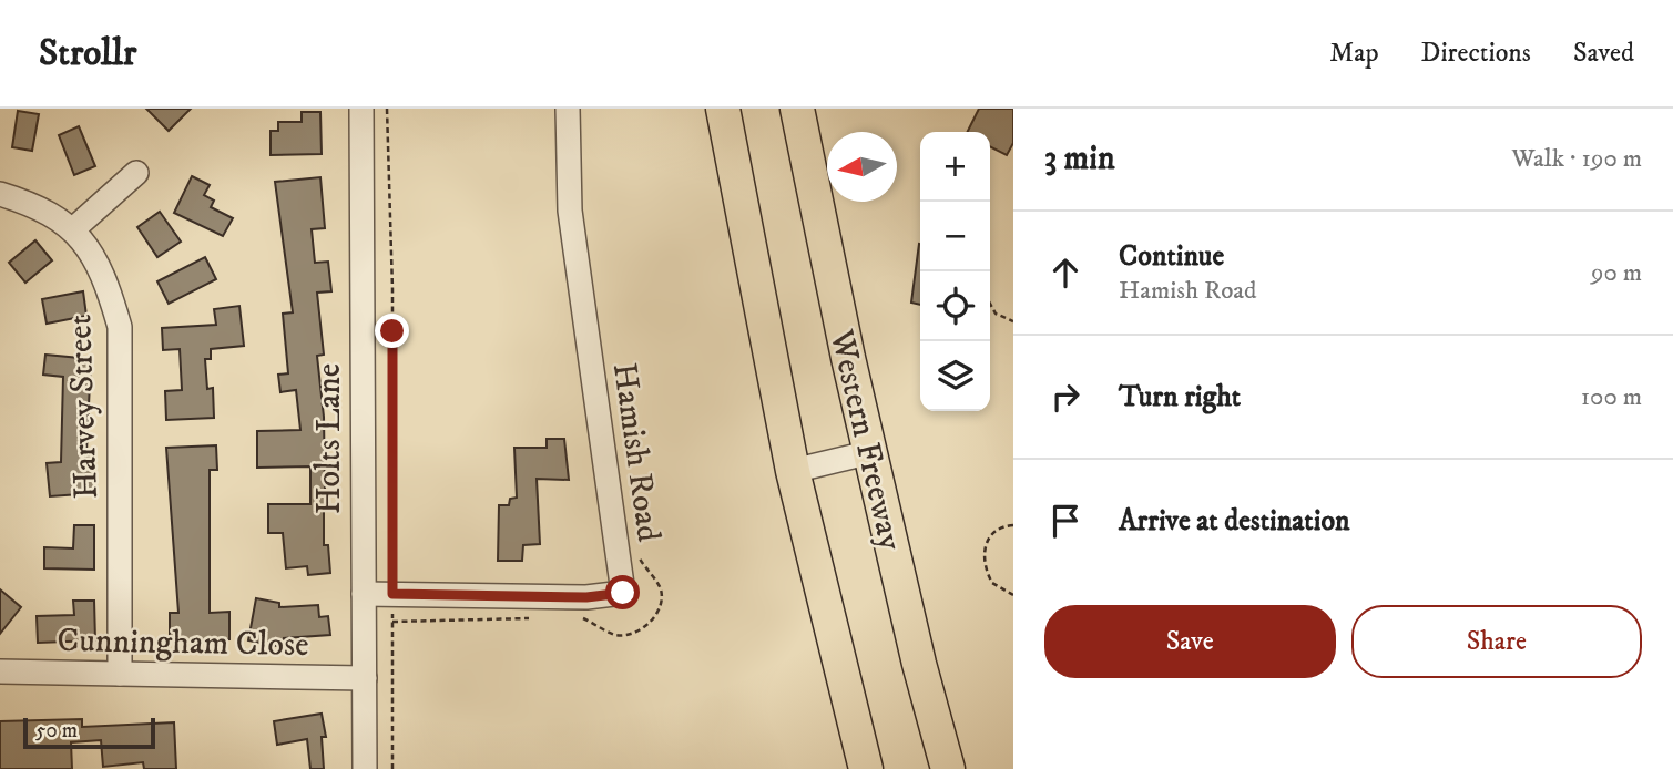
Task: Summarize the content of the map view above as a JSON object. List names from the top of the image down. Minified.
{"streets":{"highway":["Western Freeway"],"street":["Harvey Street","Holts Lane","Hamish Road","Cunningham Close"]},"crossings":[["Harvey Street","Cunningham Close"],["Holts Lane","Hamish Road"],["Holts Lane","Cunningham Close"]],"scale_bar":"50 m","north":"left","page":{"header":"Strollr","nav":["Map","Directions","Saved"],"heading":["3 min","Walk · 190 m"],"map_buttons":["+","−"],"list":[["Continue","Hamish Road","90 m"],["Turn right","100 m"],"Arrive at destination"],"buttons":["Save","Share"],"scale":"50 m"}}
